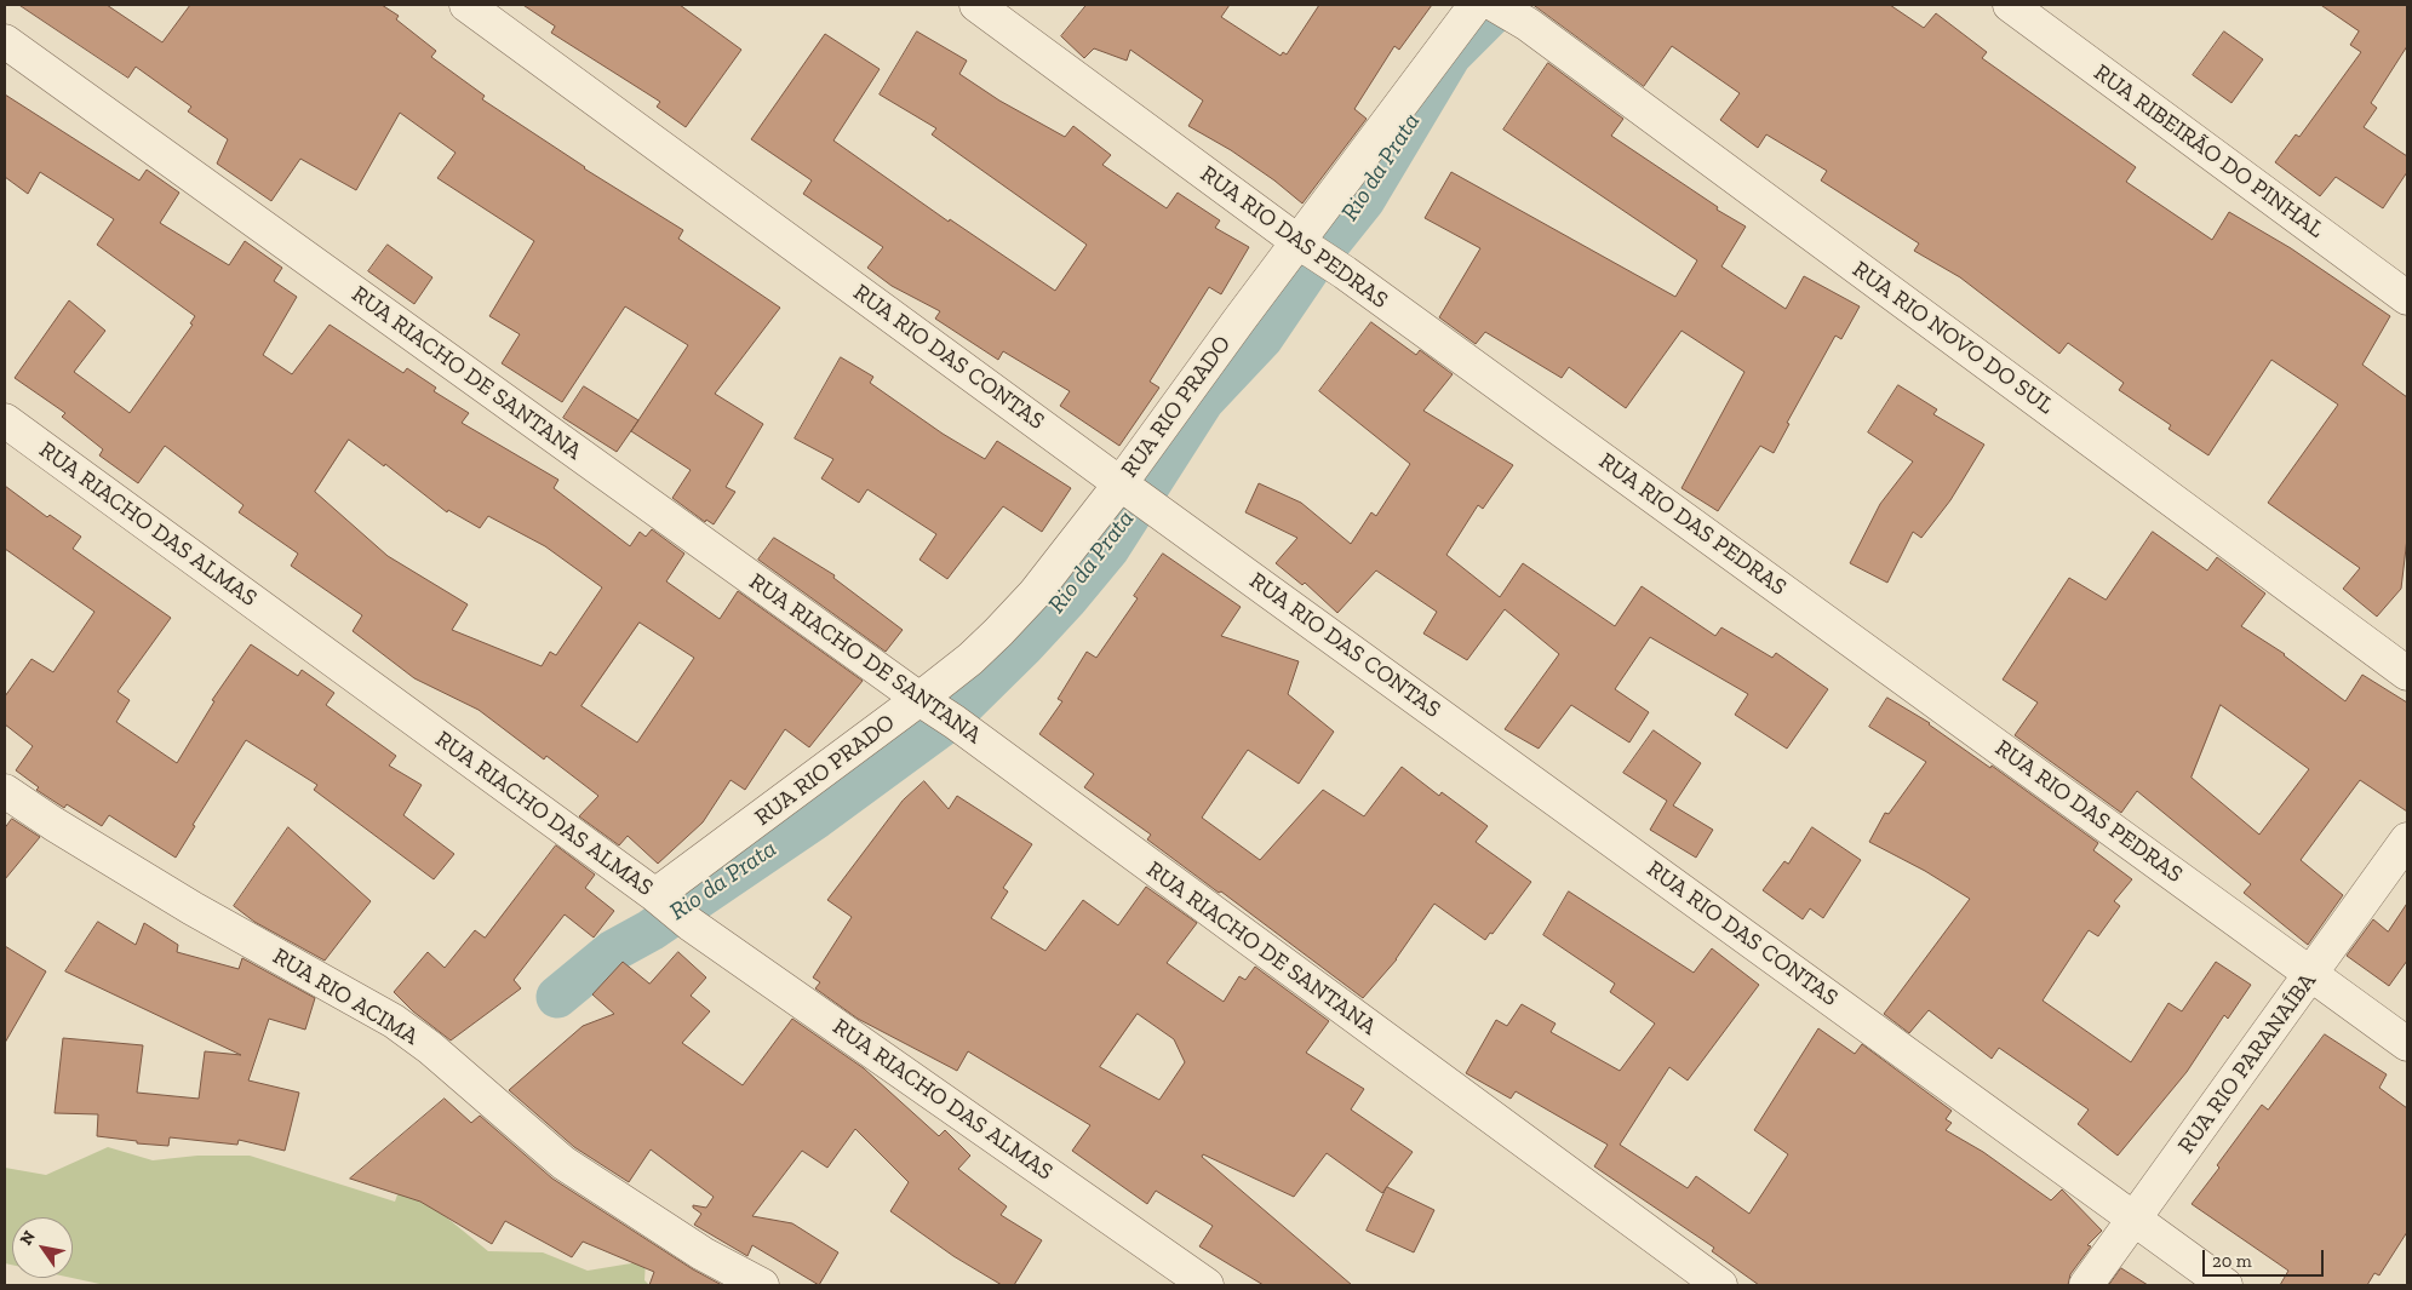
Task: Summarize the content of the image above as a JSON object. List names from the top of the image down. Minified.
{"streets":{"street":["RUA RIBEIRÃO DO PINHAL","RUA RIO DAS PEDRAS","RUA RIO NOVO DO SUL","RUA RIO DAS CONTAS","RUA RIACHO DE SANTANA","RUA RIO PRADO","RUA RIACHO DAS ALMAS","RUA RIO ACIMA","RUA RIO PARANAÍBA"]},"crossings":[["RUA RIO DAS PEDRAS","RUA RIO PRADO"],["RUA RIO DAS PEDRAS","RUA RIO PARANAÍBA"],["RUA RIO DAS CONTAS","RUA RIO PRADO"],["RUA RIO DAS CONTAS","RUA RIO PARANAÍBA"],["RUA RIACHO DE SANTANA","RUA RIO PRADO"],["RUA RIO PRADO","RUA RIACHO DAS ALMAS"]],"water":["Rio da Prata"],"scale_bar":"20 m","north":"top left"}
